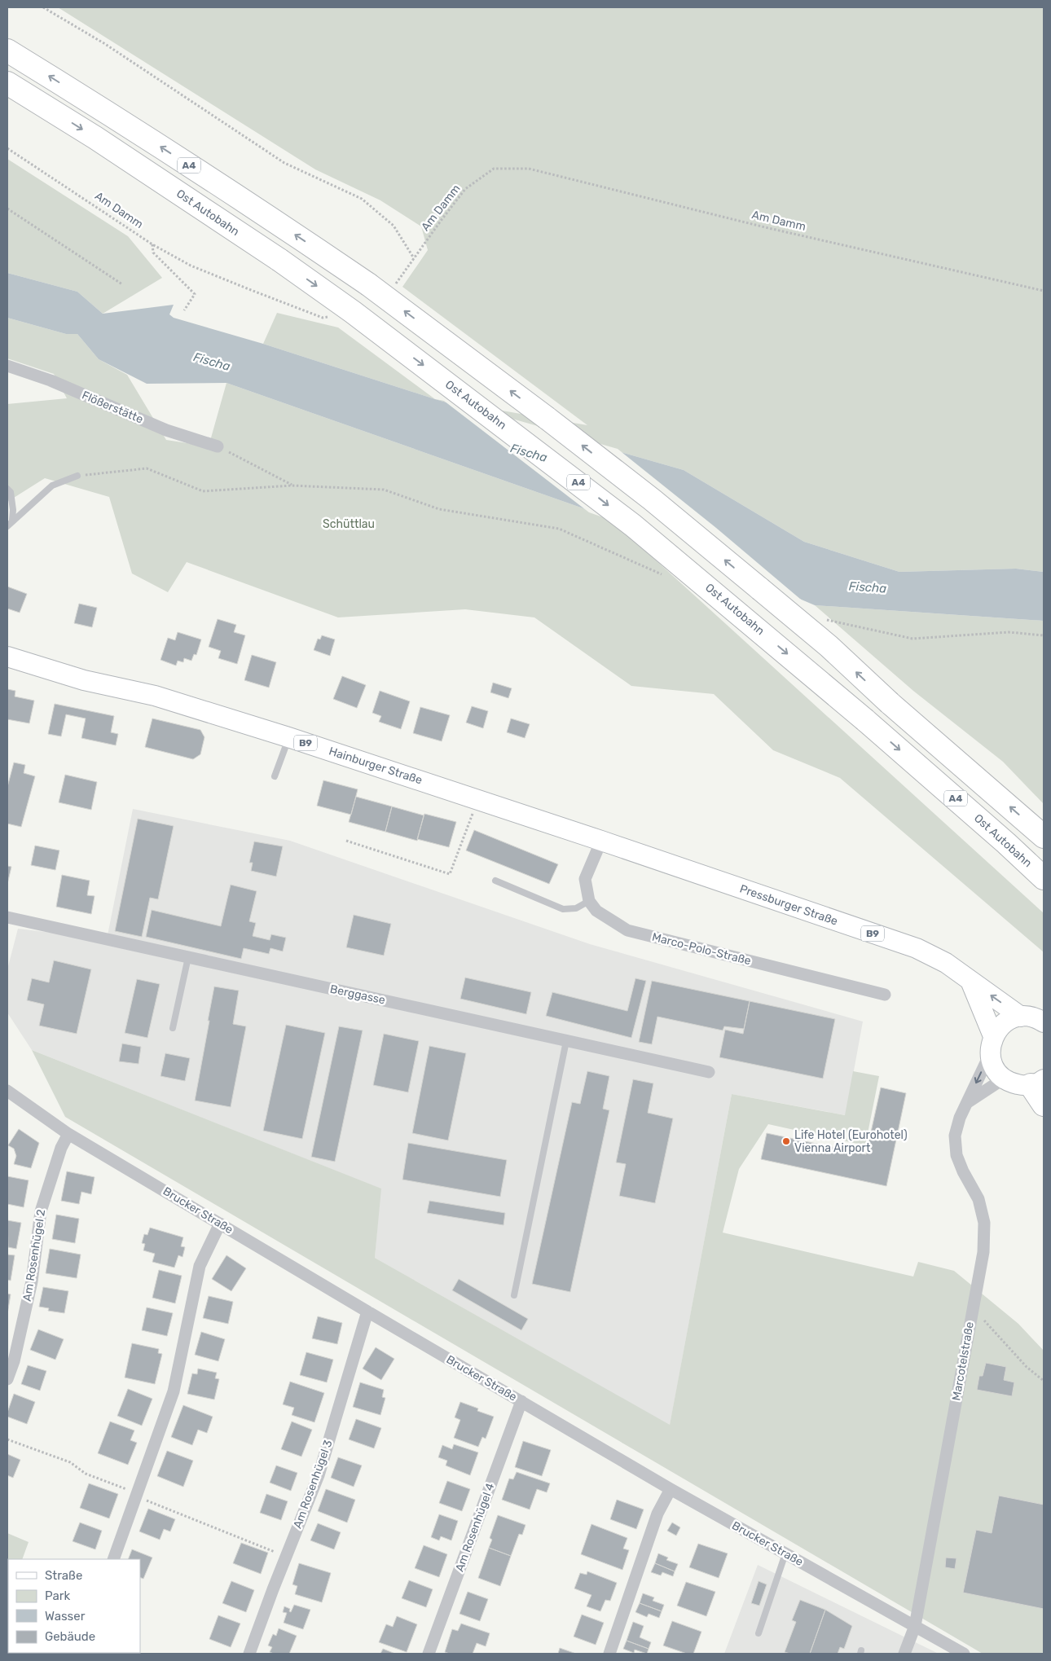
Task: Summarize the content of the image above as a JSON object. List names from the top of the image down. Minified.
{"streets":{"highway":["A4","Ost Autobahn"],"main road":["B9","Hainburger Straße","Pressburger Straße"],"street":["Flößerstätte","Marco-Polo-Straße","Berggasse","Brucker Straße","Am Rosenhügel 2","Marcotelstraße","Am Rosenhügel 3","Am Rosenhügel 4"],"path":["Am Damm"]},"crossings":[["B9","Pressburger Straße"],["Hainburger Straße","Pressburger Straße"],["Brucker Straße","Am Rosenhügel 2"],["Brucker Straße","Marcotelstraße"],["Brucker Straße","Am Rosenhügel 3"],["Brucker Straße","Am Rosenhügel 4"]],"water":["Fischa"],"parks":["Schüttlau"],"places":["Life Hotel (Eurohotel) Vienna Airport"],"legend":["Straße","Park","Wasser","Gebäude"]}
